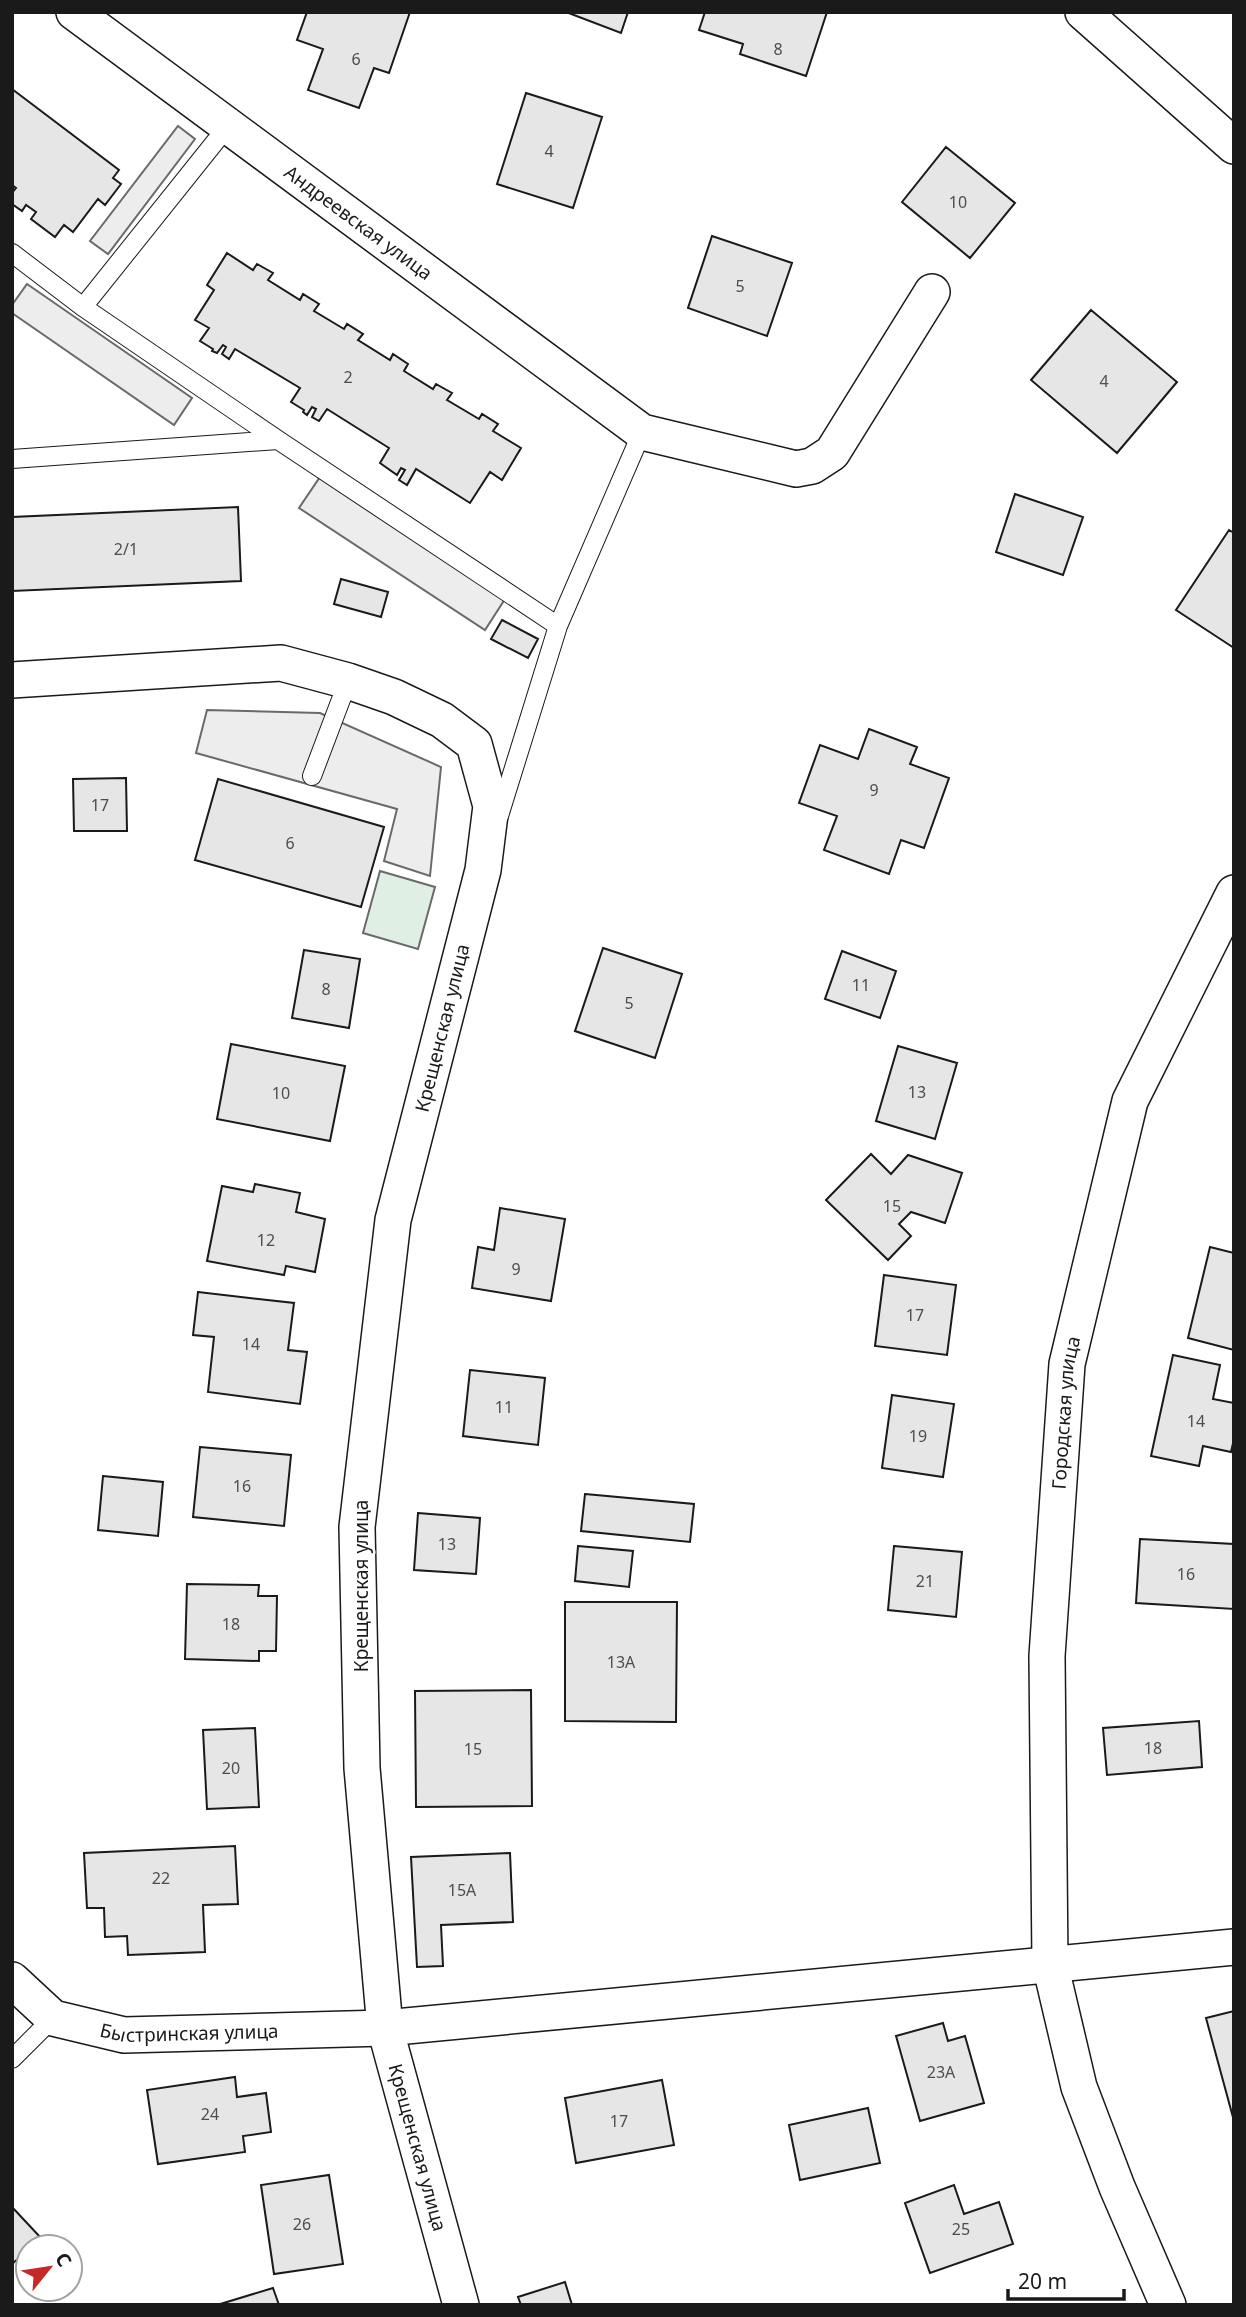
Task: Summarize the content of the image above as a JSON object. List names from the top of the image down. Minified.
{"streets":{"street":["Андреевская улица","Крещенская улица","Городская улица","Быстринская улица"]},"crossings":[["Крещенская улица","Быстринская улица"],["Городская улица","Быстринская улица"]],"house_numbers":["8","6","4","10","5","2","4","2/1","9","17","6","11","8","5","13","10","15","12","9","17","14","11","14","19","16","13","16","21","18","13А","18","15","20","22","15А","23А","24","17","26","25"],"scale_bar":"20 m","north":"top right"}
